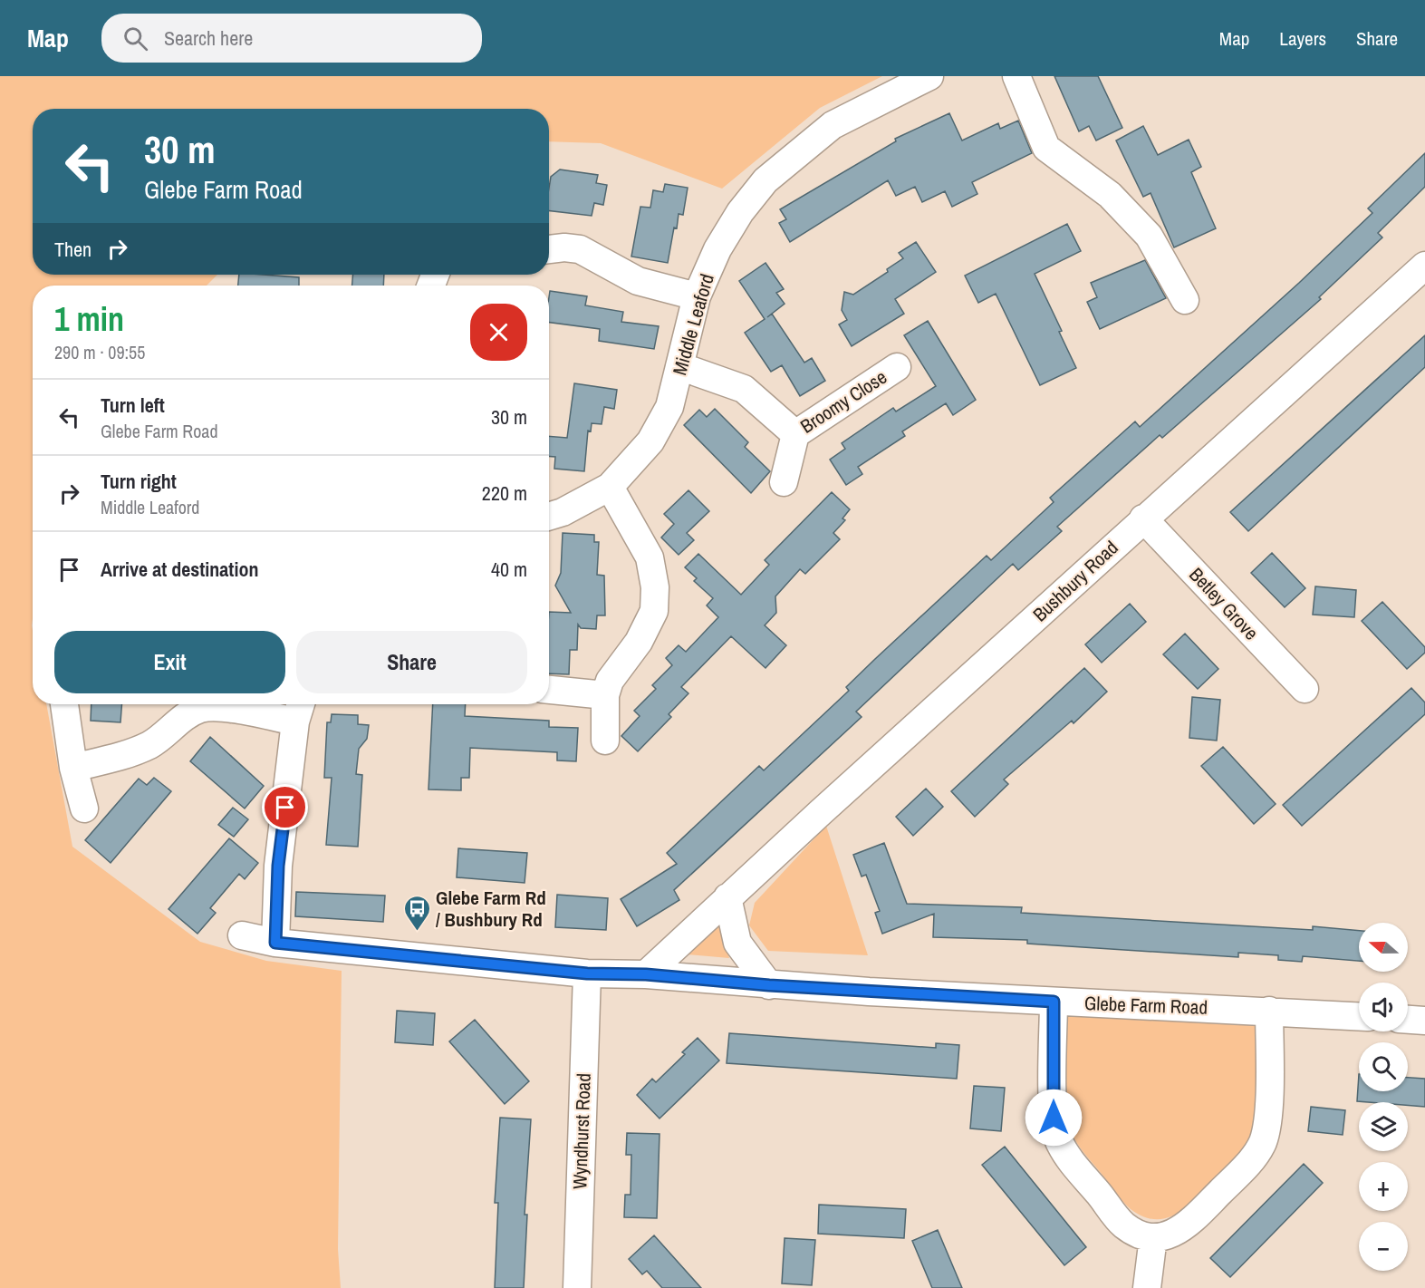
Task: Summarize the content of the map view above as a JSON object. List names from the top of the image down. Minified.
{"streets":{"street":["Middle Leaford","Broomy Close","Bushbury Road","Betley Grove","Glebe Farm Road","Wyndhurst Road"]},"crossings":[["Middle Leaford","Broomy Close"],["Bushbury Road","Betley Grove"],["Bushbury Road","Glebe Farm Road"],["Glebe Farm Road","Wyndhurst Road"]],"places":{"bus stop":["Glebe Farm Rd / Bushbury Rd"]},"north":"left","page":{"header":"Map","search":"Search here","nav":["Map","Layers","Share"],"turn":["30 m","Glebe Farm Road"],"then":"Then","heading":["1 min","290 m · 09:55"],"list":[{"name":"Turn left","note":"Glebe Farm Road","value":"30 m"},{"name":"Turn right","note":"Middle Leaford","value":"220 m"},{"name":"Arrive at destination","value":"40 m"}],"buttons":["Exit","Share"],"map_buttons":["+","−"]}}
